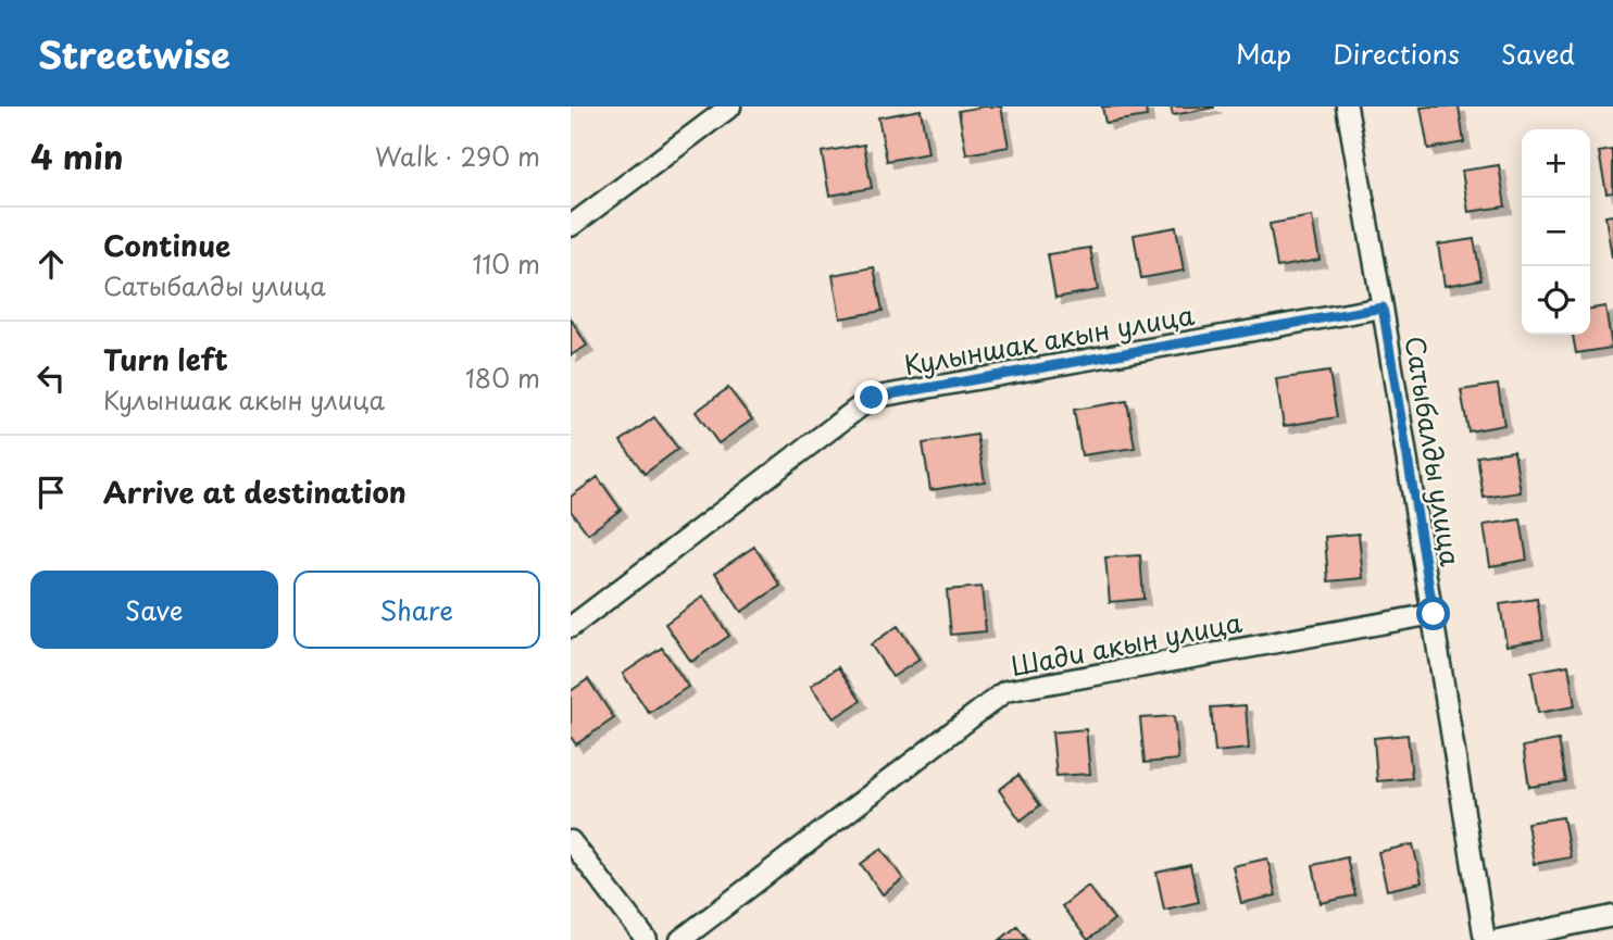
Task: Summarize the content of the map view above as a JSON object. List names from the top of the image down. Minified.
{"streets":{"street":["Кулыншак акын улица","Сатыбалды улица","Шади акын улица"]},"crossings":[["Кулыншак акын улица","Сатыбалды улица"],["Сатыбалды улица","Шади акын улица"]],"page":{"header":"Streetwise","nav":["Map","Directions","Saved"],"heading":["4 min","Walk · 290 m"],"map_buttons":["+","−"],"list":[["Continue","Сатыбалды улица","110 m"],["Turn left","Кулыншак акын улица","180 m"],"Arrive at destination"],"buttons":["Save","Share"]}}
